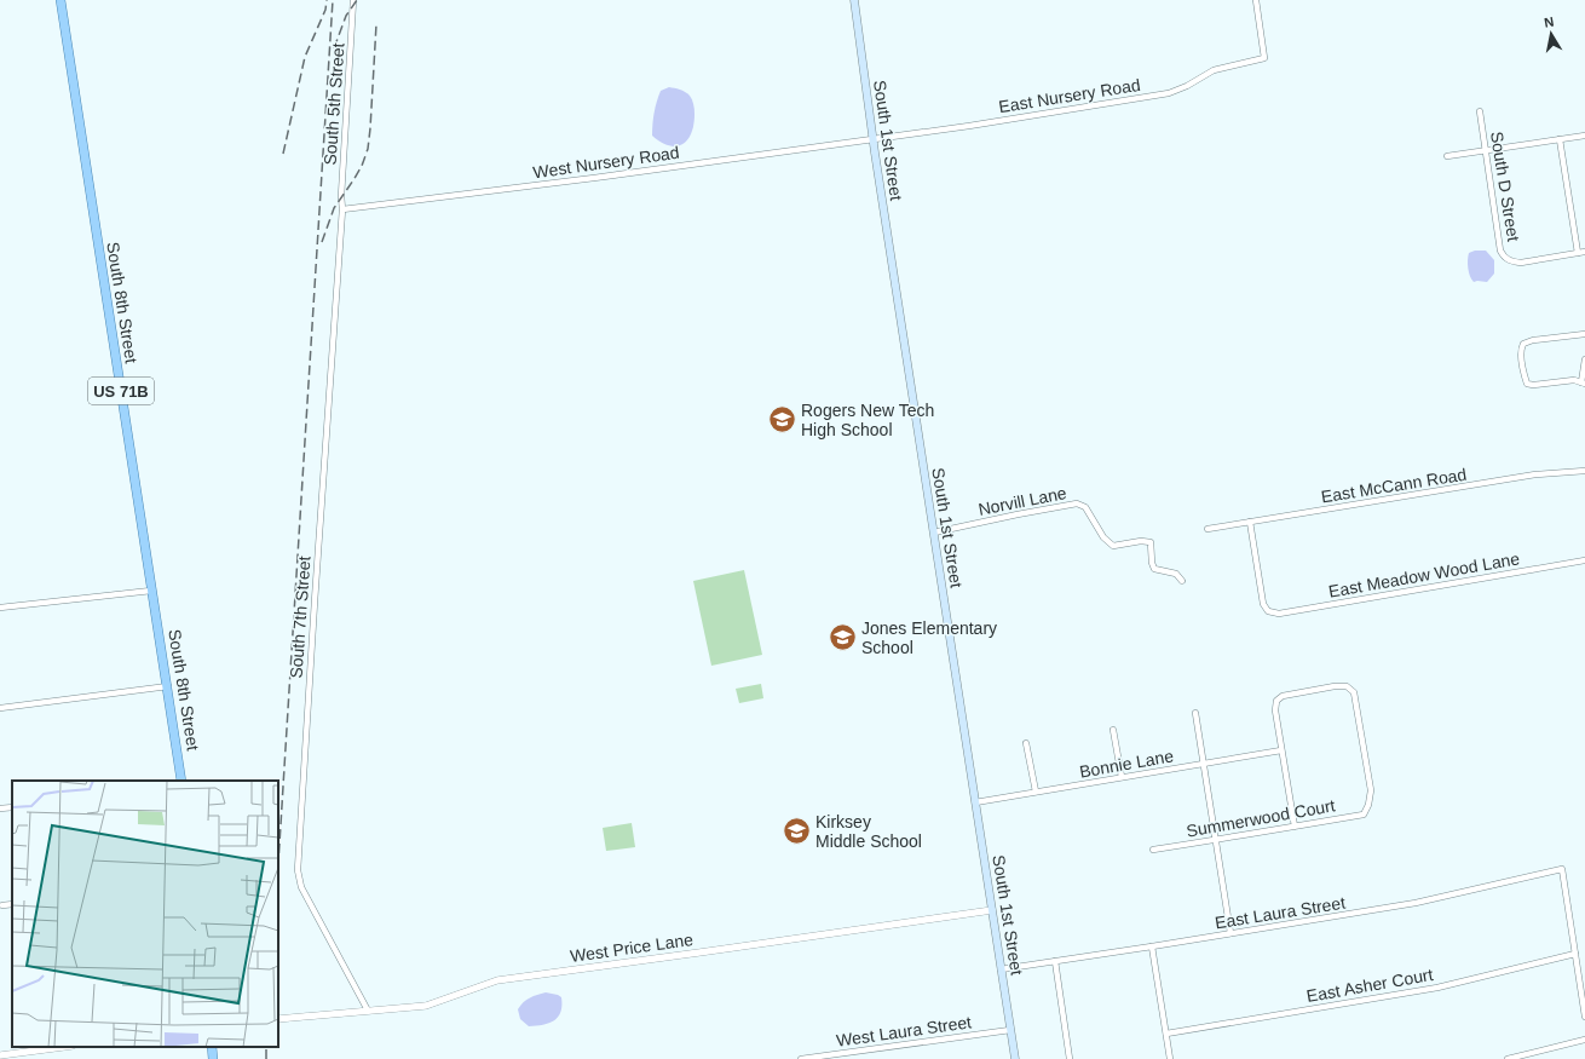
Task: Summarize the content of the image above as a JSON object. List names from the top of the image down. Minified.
{"streets":{"main road":["South 1st Street","South 8th Street","US 71B"],"street":["East Nursery Road","South 5th Street","West Nursery Road","South D Street","East McCann Road","Norvill Lane","East Meadow Wood Lane","South 7th Street","Bonnie Lane","Summerwood Court","East Laura Street","West Price Lane","East Asher Court","West Laura Street"]},"crossings":[["East Nursery Road","South 1st Street"],["East Nursery Road","West Nursery Road"],["South 5th Street","West Nursery Road"],["South 5th Street","South 7th Street"],["South 1st Street","West Nursery Road"],["South 1st Street","Norvill Lane"],["South 1st Street","Bonnie Lane"],["South 1st Street","East Laura Street"],["South 1st Street","West Price Lane"],["South 1st Street","West Laura Street"],["West Nursery Road","South 7th Street"],["East McCann Road","East Meadow Wood Lane"],["South 7th Street","West Price Lane"],["Bonnie Lane","Summerwood Court"],["East Laura Street","East Asher Court"]],"places":{"school or university":["Rogers New Tech High School","Jones Elementary School","Kirksey Middle School"]},"north":"top"}
